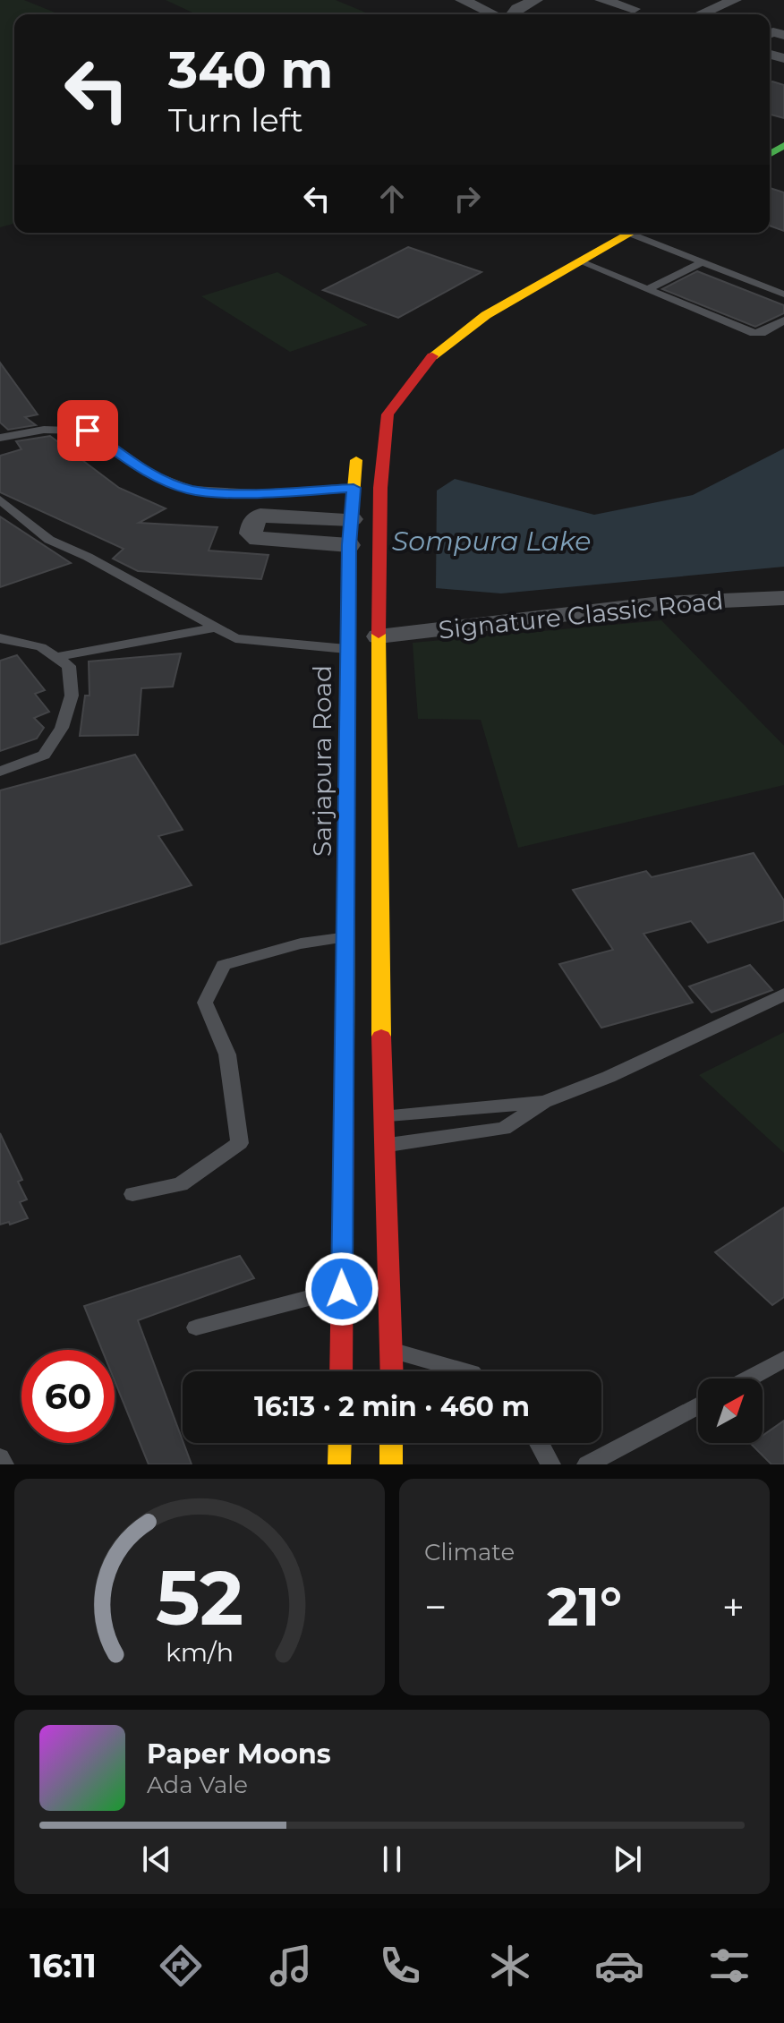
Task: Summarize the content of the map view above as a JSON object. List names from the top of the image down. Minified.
{"streets":{"main road":["Sarjapura Road"],"street":["Signature Classic Road"]},"crossings":[["Signature Classic Road","Sarjapura Road"]],"water":["Sompura Lake"],"north":"top right","page":{"turn":["340 m","Turn left"],"limit":"60","trip":"16:13 · 2 min · 460 m","tile":"Climate","heat":["−","21°","+"],"song":["Paper Moons","Ada Vale"],"tabs":"16:11","gauge":["52","km/h"]}}
